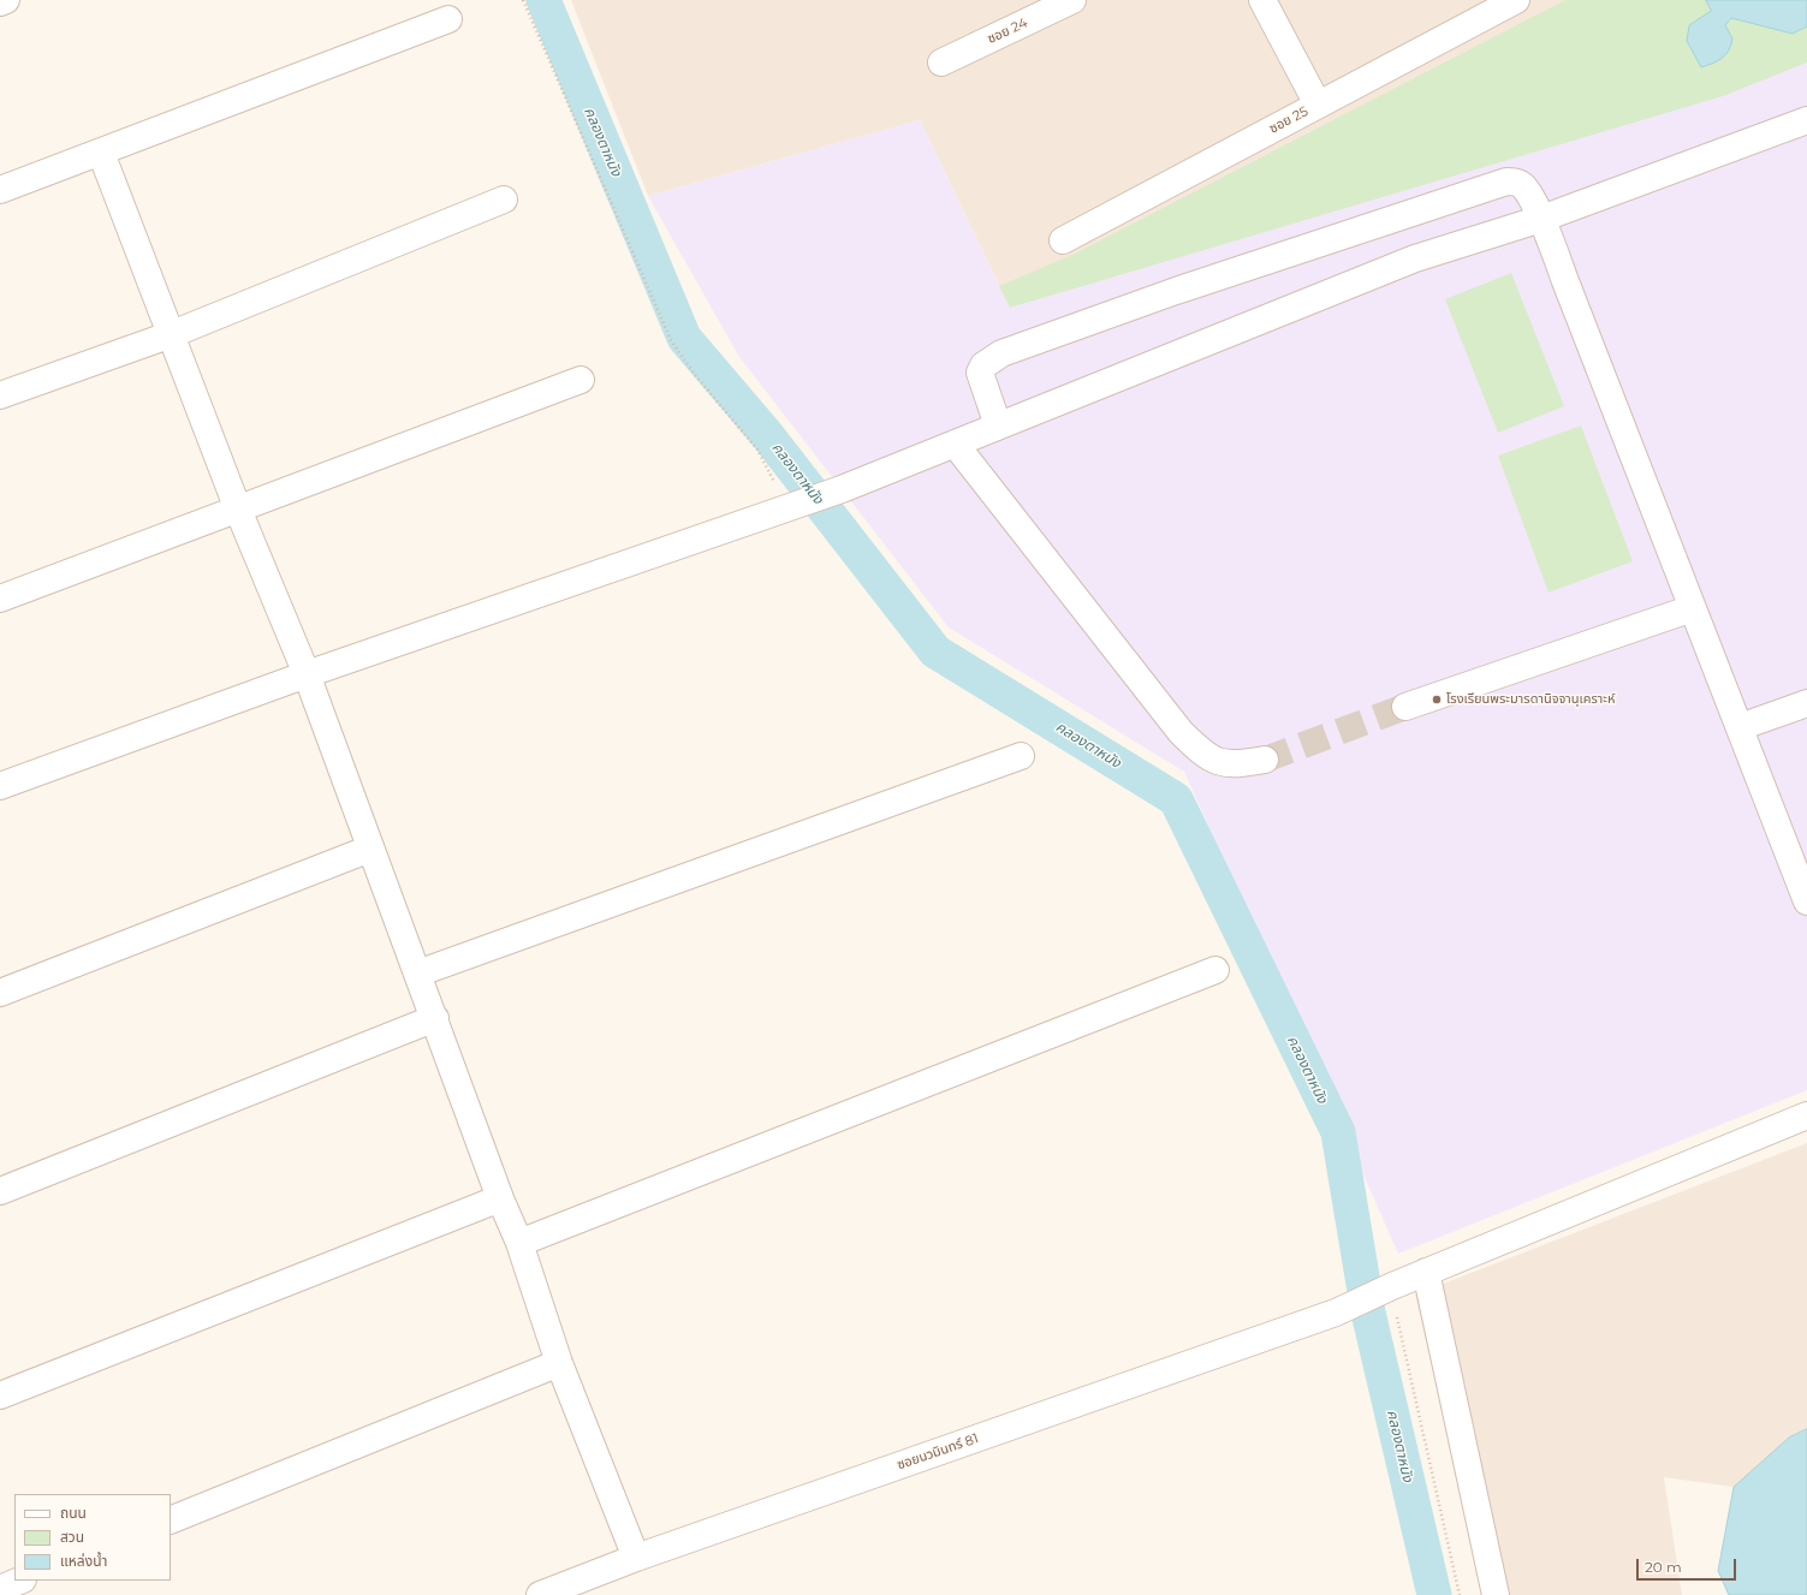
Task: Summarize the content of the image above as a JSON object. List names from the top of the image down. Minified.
{"streets":{"street":["ซอย 24","ซอย 25","ซอยนวมินทร์ 81"]},"water":["คลองตาหนัง"],"places":["โรงเรียนพระมารดานิจจานุเคราะห์"],"legend":["ถนน","สวน","แหล่งน้ำ"],"scale_bar":"20 m"}
